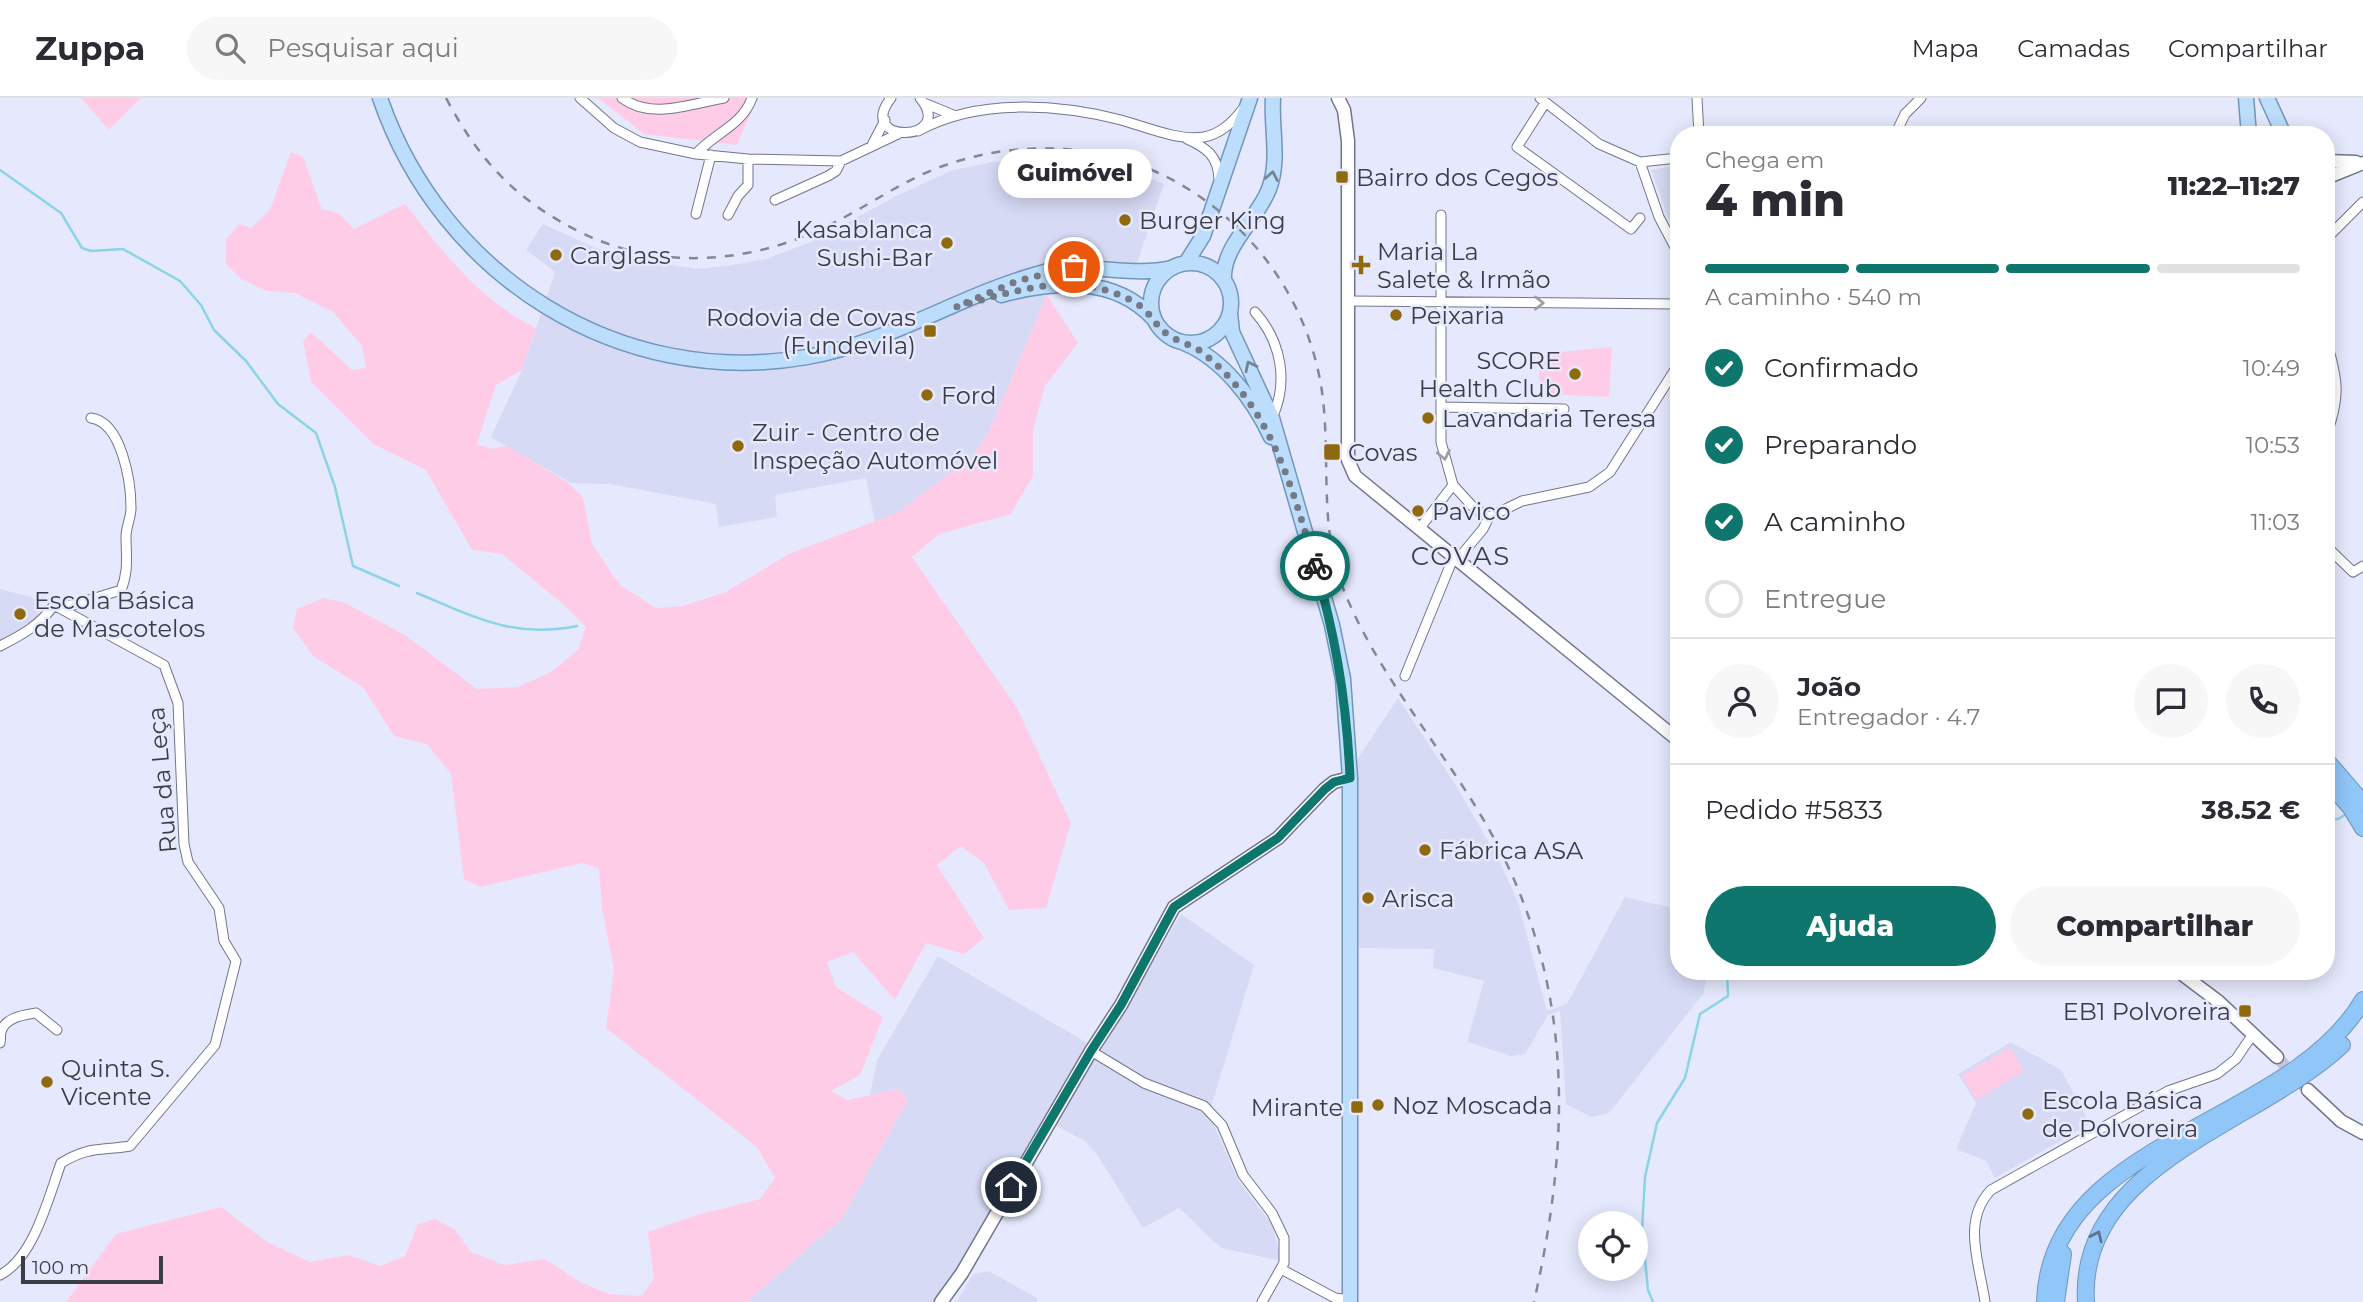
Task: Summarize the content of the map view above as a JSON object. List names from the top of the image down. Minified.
{"streets":{"street":["Rua da Leça"]},"districts":["COVAS"],"places":{"transit":["Bairro dos Cegos","Rodovia de Covas (Fundevila)","Covas","EB1 Polvoreira","Mirante"],"other":["Burger King","Kasablanca Sushi-Bar","Carglass","Guimóvel","Peixaria","SCORE Health Club","Ford","Lavandaria Teresa","Zuir - Centro de Inspeção Automóvel","Pavico","Escola Básica de Mascotelos","Fábrica ASA","Arisca","Quinta S. Vicente","Noz Moscada","Escola Básica de Polvoreira"],"health":["Maria La Salete & Irmão"]},"scale_bar":"100 m","page":{"header":"Zuppa","search":"Pesquisar aqui","nav":["Mapa","Camadas","Compartilhar"],"heading":["4 min","Chega em","11:22–11:27"],"panel":["João","Entregador · 4.7","Pedido #5833","38.52 €"],"bubble":"Guimóvel","bar":"A caminho · 540 m","list":[["Confirmado","10:49"],["Preparando","10:53"],["A caminho","11:03"],"Entregue"],"buttons":["Ajuda","Compartilhar"],"scale":"100 m"}}
